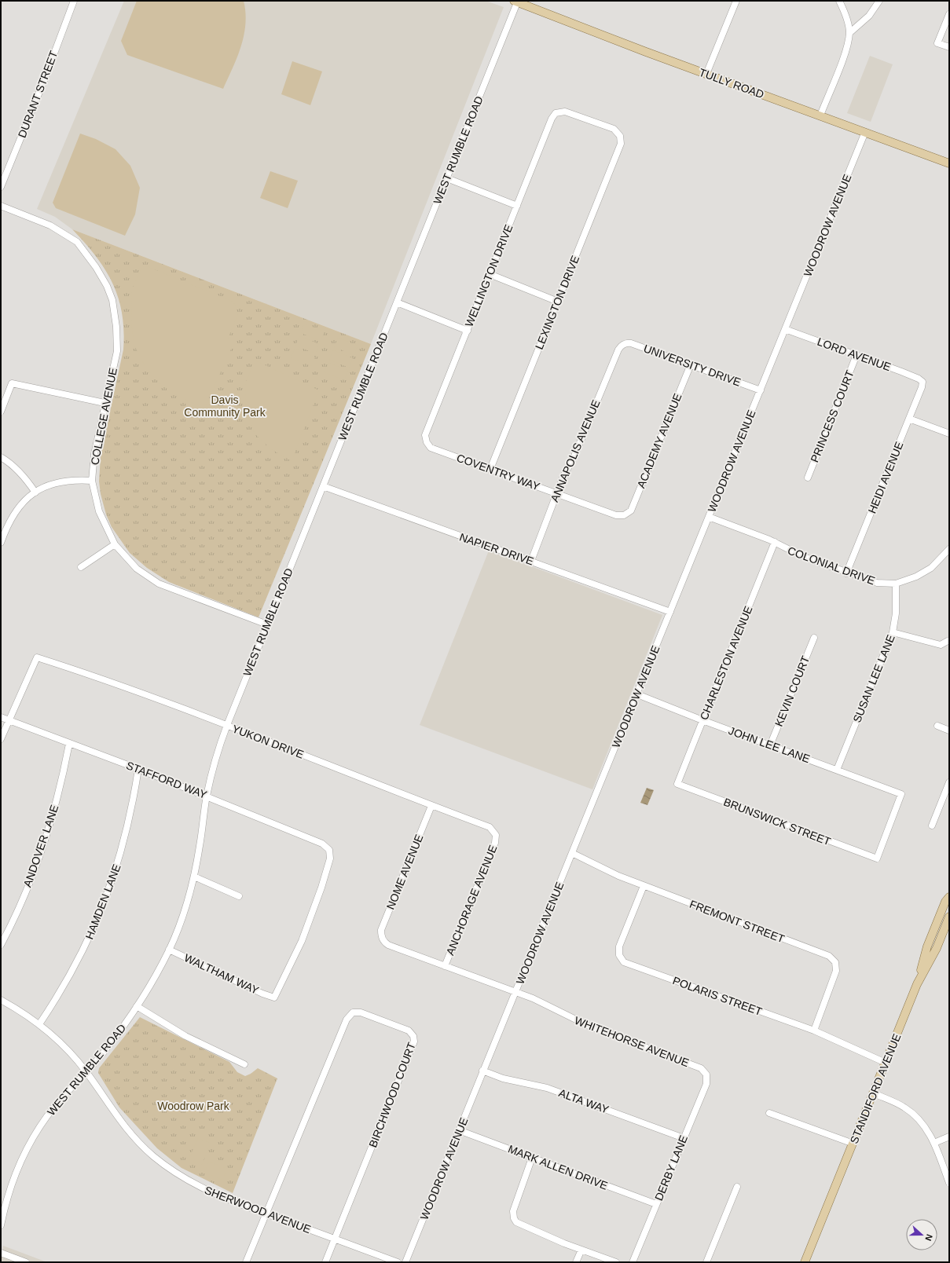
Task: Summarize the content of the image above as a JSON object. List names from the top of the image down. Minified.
{"streets":{"main road":["TULLY ROAD","STANDIFORD AVENUE"],"street":["DURANT STREET","WEST RUMBLE ROAD","WOODROW AVENUE","WELLINGTON DRIVE","LEXINGTON DRIVE","LORD AVENUE","UNIVERSITY DRIVE","COLLEGE AVENUE","PRINCESS COURT","ACADEMY AVENUE","ANNAPOLIS AVENUE","COVENTRY WAY","HEIDI AVENUE","NAPIER DRIVE","COLONIAL DRIVE","CHARLESTON AVENUE","SUSAN LEE LANE","KEVIN COURT","YUKON DRIVE","JOHN LEE LANE","STAFFORD WAY","BRUNSWICK STREET","ANDOVER LANE","NOME AVENUE","ANCHORAGE AVENUE","HAMDEN LANE","FREMONT STREET","WALTHAM WAY","POLARIS STREET","WHITEHORSE AVENUE","BIRCHWOOD COURT","ALTA WAY","MARK ALLEN DRIVE","DERBY LANE","SHERWOOD AVENUE"]},"crossings":[["TULLY ROAD","WEST RUMBLE ROAD"],["TULLY ROAD","WOODROW AVENUE"],["WEST RUMBLE ROAD","COLLEGE AVENUE"],["WEST RUMBLE ROAD","NAPIER DRIVE"],["WEST RUMBLE ROAD","YUKON DRIVE"],["WEST RUMBLE ROAD","STAFFORD WAY"],["WEST RUMBLE ROAD","WALTHAM WAY"],["WEST RUMBLE ROAD","SHERWOOD AVENUE"],["WOODROW AVENUE","LORD AVENUE"],["WOODROW AVENUE","UNIVERSITY DRIVE"],["WOODROW AVENUE","NAPIER DRIVE"],["WOODROW AVENUE","COLONIAL DRIVE"],["WOODROW AVENUE","JOHN LEE LANE"],["WOODROW AVENUE","FREMONT STREET"],["WOODROW AVENUE","WHITEHORSE AVENUE"],["WOODROW AVENUE","ALTA WAY"],["WOODROW AVENUE","MARK ALLEN DRIVE"],["WELLINGTON DRIVE","LEXINGTON DRIVE"],["WELLINGTON DRIVE","COVENTRY WAY"],["LEXINGTON DRIVE","COVENTRY WAY"],["LORD AVENUE","PRINCESS COURT"],["LORD AVENUE","HEIDI AVENUE"],["UNIVERSITY DRIVE","ACADEMY AVENUE"],["UNIVERSITY DRIVE","ANNAPOLIS AVENUE"],["ACADEMY AVENUE","COVENTRY WAY"],["ANNAPOLIS AVENUE","COVENTRY WAY"],["ANNAPOLIS AVENUE","NAPIER DRIVE"],["HEIDI AVENUE","COLONIAL DRIVE"],["COLONIAL DRIVE","CHARLESTON AVENUE"],["COLONIAL DRIVE","SUSAN LEE LANE"],["CHARLESTON AVENUE","JOHN LEE LANE"],["CHARLESTON AVENUE","BRUNSWICK STREET"],["SUSAN LEE LANE","JOHN LEE LANE"],["KEVIN COURT","JOHN LEE LANE"],["YUKON DRIVE","STAFFORD WAY"],["YUKON DRIVE","NOME AVENUE"],["YUKON DRIVE","ANCHORAGE AVENUE"],["JOHN LEE LANE","BRUNSWICK STREET"],["STAFFORD WAY","ANDOVER LANE"],["STAFFORD WAY","HAMDEN LANE"],["STAFFORD WAY","WALTHAM WAY"],["NOME AVENUE","WHITEHORSE AVENUE"],["ANCHORAGE AVENUE","WHITEHORSE AVENUE"],["HAMDEN LANE","SHERWOOD AVENUE"],["FREMONT STREET","POLARIS STREET"],["POLARIS STREET","STANDIFORD AVENUE"],["WHITEHORSE AVENUE","DERBY LANE"],["BIRCHWOOD COURT","SHERWOOD AVENUE"],["ALTA WAY","DERBY LANE"],["MARK ALLEN DRIVE","DERBY LANE"]],"parks":["Davis Community Park","Woodrow Park"],"north":"right"}
